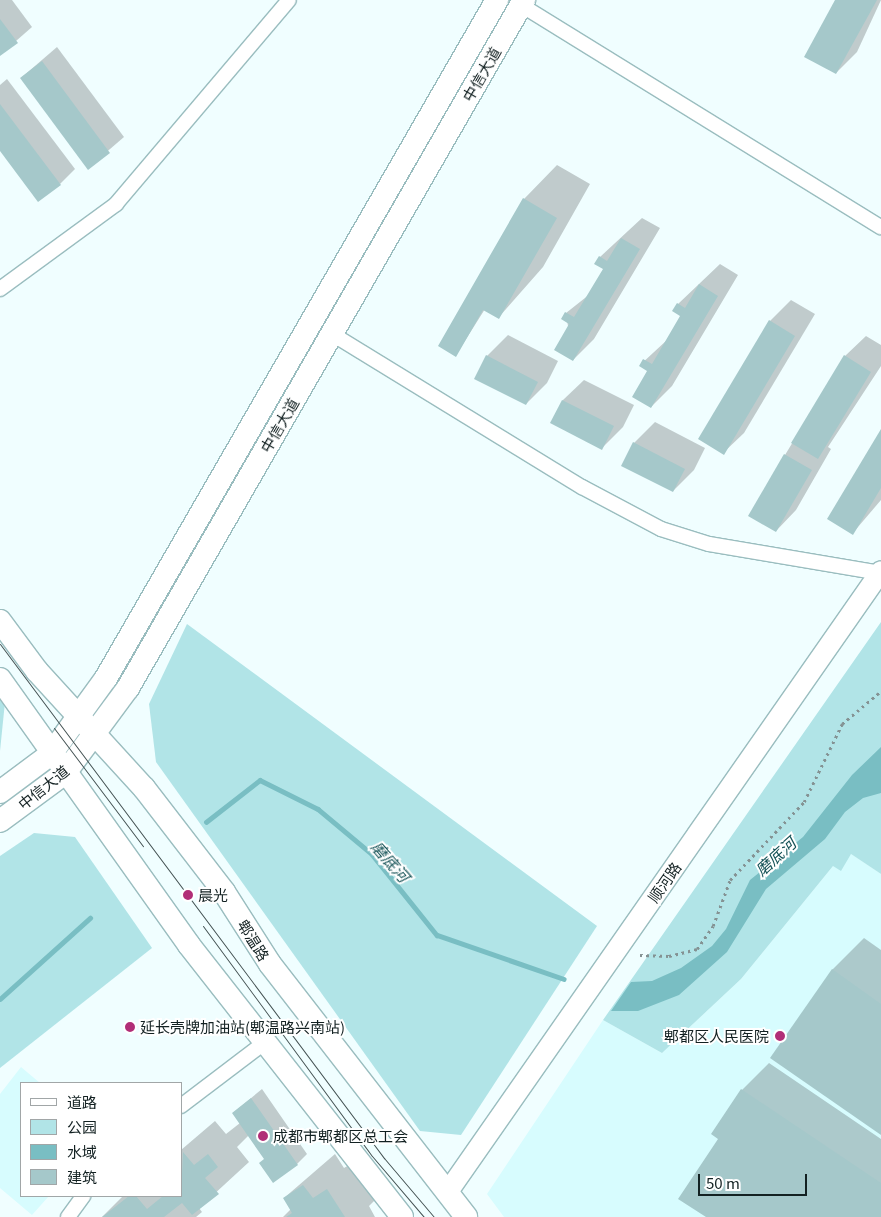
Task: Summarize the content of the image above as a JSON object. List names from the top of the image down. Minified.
{"streets":{"main road":["中信大道","郫温路"],"street":["顺河路"]},"crossings":[["中信大道","郫温路"],["顺河路","郫温路"]],"water":["磨底河"],"places":["晨光","延长壳牌加油站(郫温路兴南站)","郫都区人民医院","成都市郫都区总工会"],"legend":["道路","公园","水域","建筑"],"scale_bar":"50 m"}
